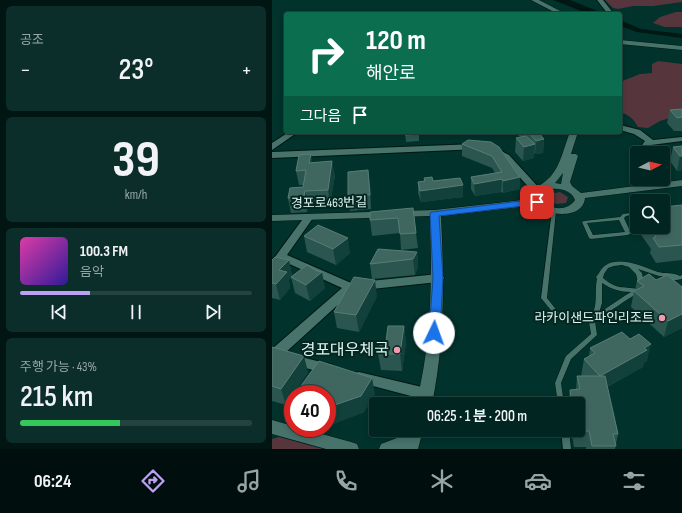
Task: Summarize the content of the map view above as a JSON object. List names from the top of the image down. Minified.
{"streets":{"street":["경포로463번길"]},"places":["라카이샌드파인리조트","경포대우체국"],"north":"right","page":{"tile":["공조",["39","km/h"],["주행 가능 · 43%","215 km"]],"turn":["120 m","해안로"],"heat":["−","23°","+"],"then":"그다음","song":["100.3 FM","음악"],"limit":"40","trip":"06:25 · 1 분 · 200 m","tabs":"06:24"}}
